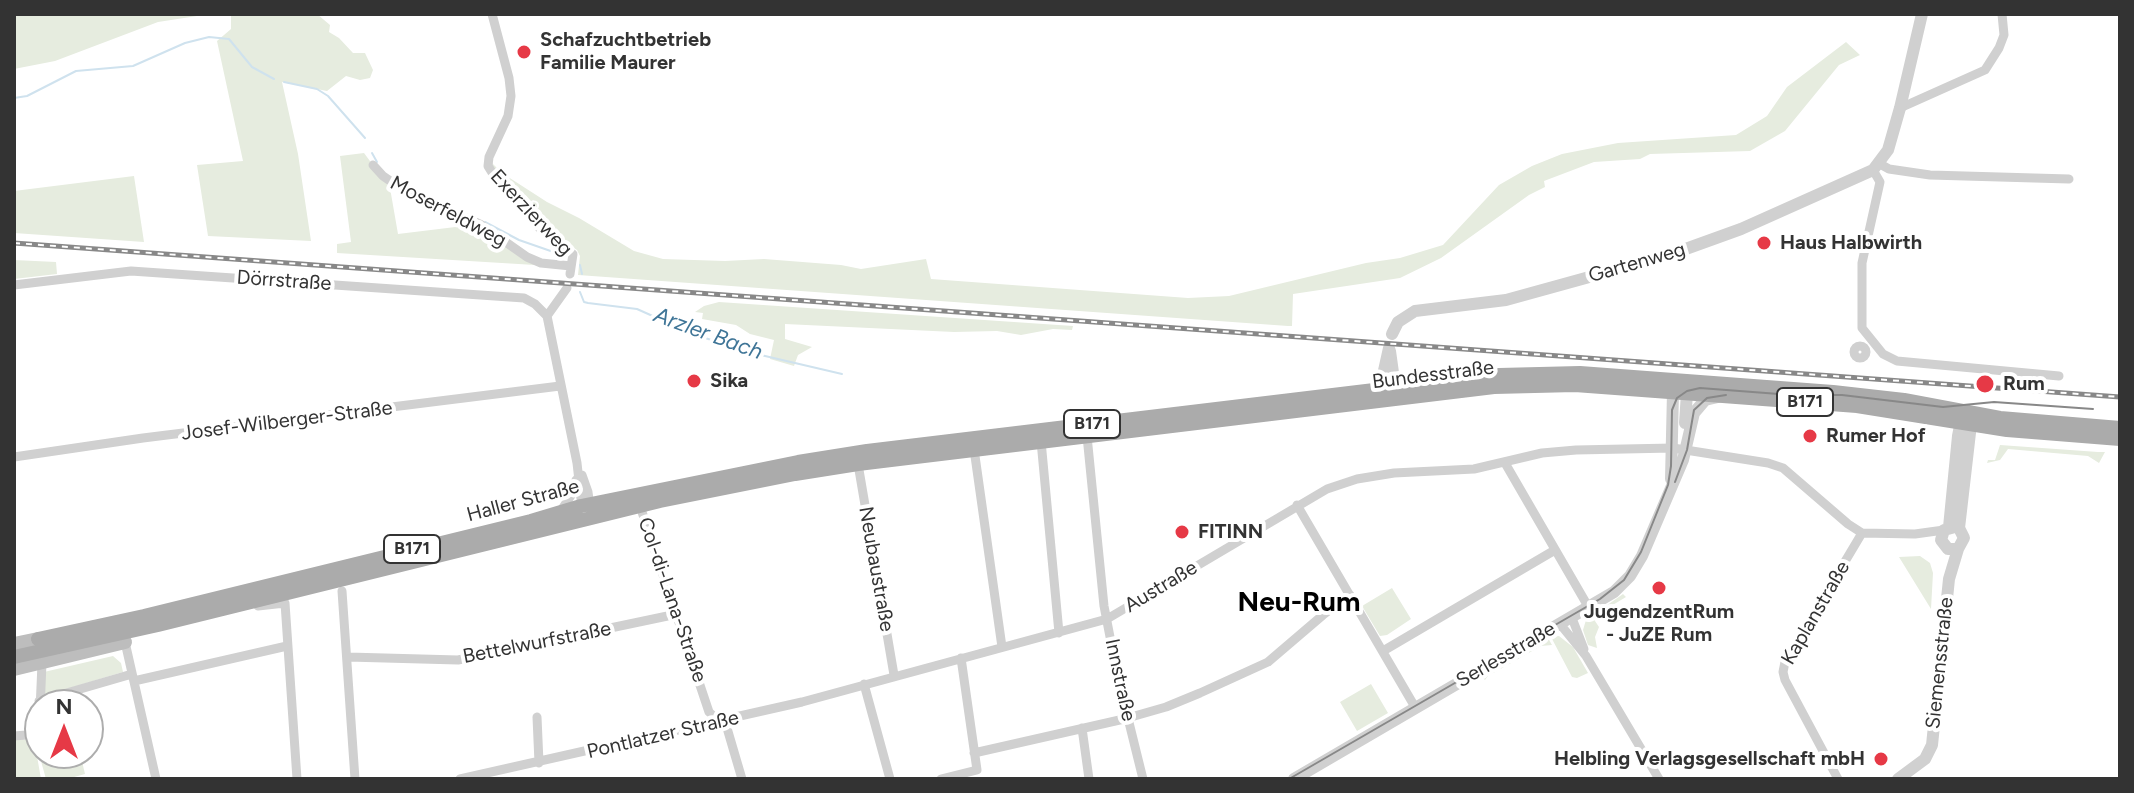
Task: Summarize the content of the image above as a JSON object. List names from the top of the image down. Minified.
{"streets":{"main road":["Bundesstraße","B171","Haller Straße"],"street":["Moserfeldweg","Exerzierweg","Gartenweg","Dörrstraße","Josef-Wilberger-Straße","Neubaustraße","Austraße","Col-di-Lana-Straße","Kaplanstraße","Bettelwurfstraße","Serlesstraße","Siemensstraße","Innstraße","Pontlatzer Straße"]},"crossings":[["Moserfeldweg","Exerzierweg"],["Bundesstraße","Haller Straße"],["Bundesstraße","Neubaustraße"],["Bundesstraße","Serlesstraße"],["Bundesstraße","Siemensstraße"],["Bundesstraße","Innstraße"],["Haller Straße","Col-di-Lana-Straße"],["Neubaustraße","Austraße"],["Austraße","Serlesstraße"],["Austraße","Innstraße"],["Austraße","Pontlatzer Straße"],["Col-di-Lana-Straße","Bettelwurfstraße"],["Col-di-Lana-Straße","Pontlatzer Straße"]],"districts":["Neu-Rum"],"water":["Arzler Bach"],"places":["Schafzuchtbetrieb Familie Maurer","Haus Halbwirth","Sika","Rum","Rumer Hof","FITINN","JugendzentRum - JuZE Rum","Helbling Verlagsgesellschaft mbH"],"north":"top"}
